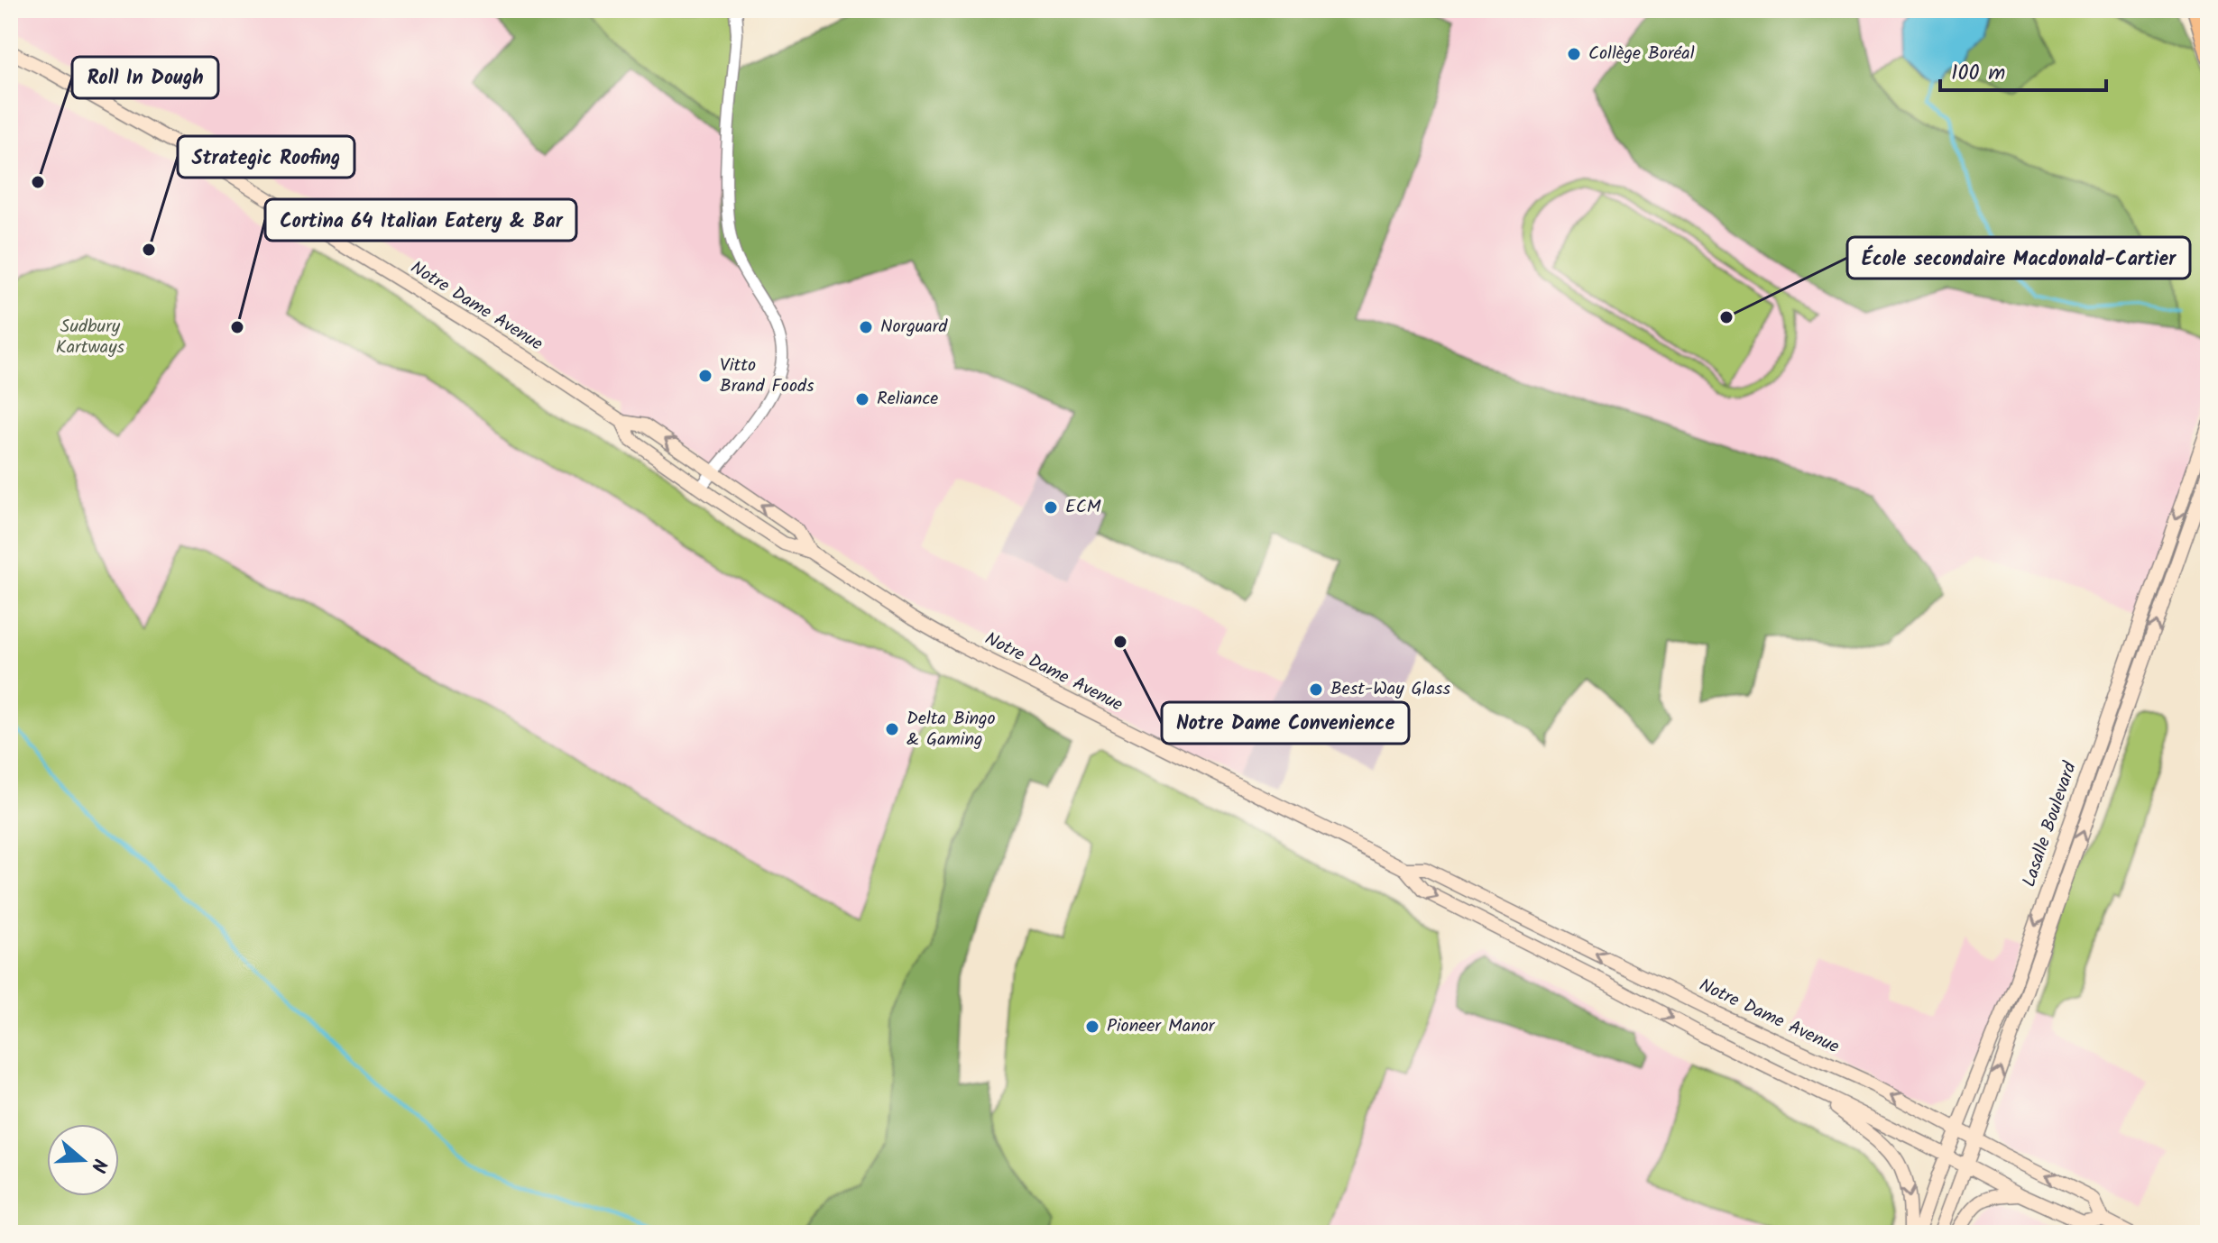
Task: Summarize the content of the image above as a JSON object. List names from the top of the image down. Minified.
{"streets":{"main road":["Notre Dame Avenue","Lasalle Boulevard"]},"crossings":[["Notre Dame Avenue","Lasalle Boulevard"]],"parks":["Sudbury Kartways"],"places":["Collège Boréal","Roll In Dough","Strategic Roofing","École secondaire Macdonald-Cartier","Cortina 64 Italian Eatery & Bar","Norguard","Vitto Brand Foods","Reliance","ECM","Notre Dame Convenience","Best-Way Glass","Delta Bingo & Gaming","Pioneer Manor"],"scale_bar":"100 m","north":"right"}
